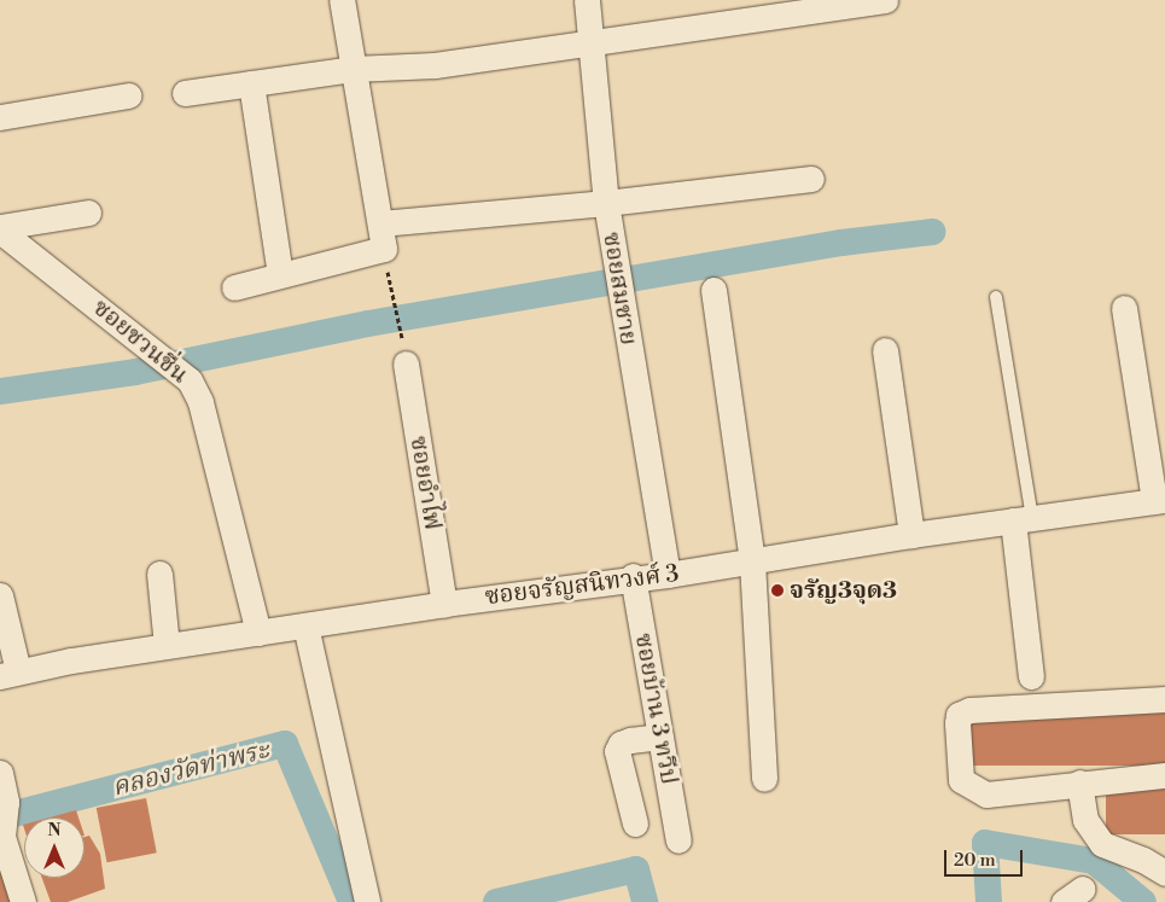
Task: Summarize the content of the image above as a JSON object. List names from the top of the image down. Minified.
{"streets":{"street":["ซอยสมชาย","ซอยชวนชื่น","ซอยอำไฟ","ซอยจรัญสนิทวงศ์ 3","ซอยบ้าน 3 ทวีป"]},"crossings":[["ซอยสมชาย","ซอยจรัญสนิทวงศ์ 3"],["ซอยชวนชื่น","ซอยจรัญสนิทวงศ์ 3"],["ซอยอำไฟ","ซอยจรัญสนิทวงศ์ 3"],["ซอยจรัญสนิทวงศ์ 3","ซอยบ้าน 3 ทวีป"]],"water":["คลองวัดท่าพระ"],"places":["จรัญ3จุด3"],"scale_bar":"20 m","north":"top"}
